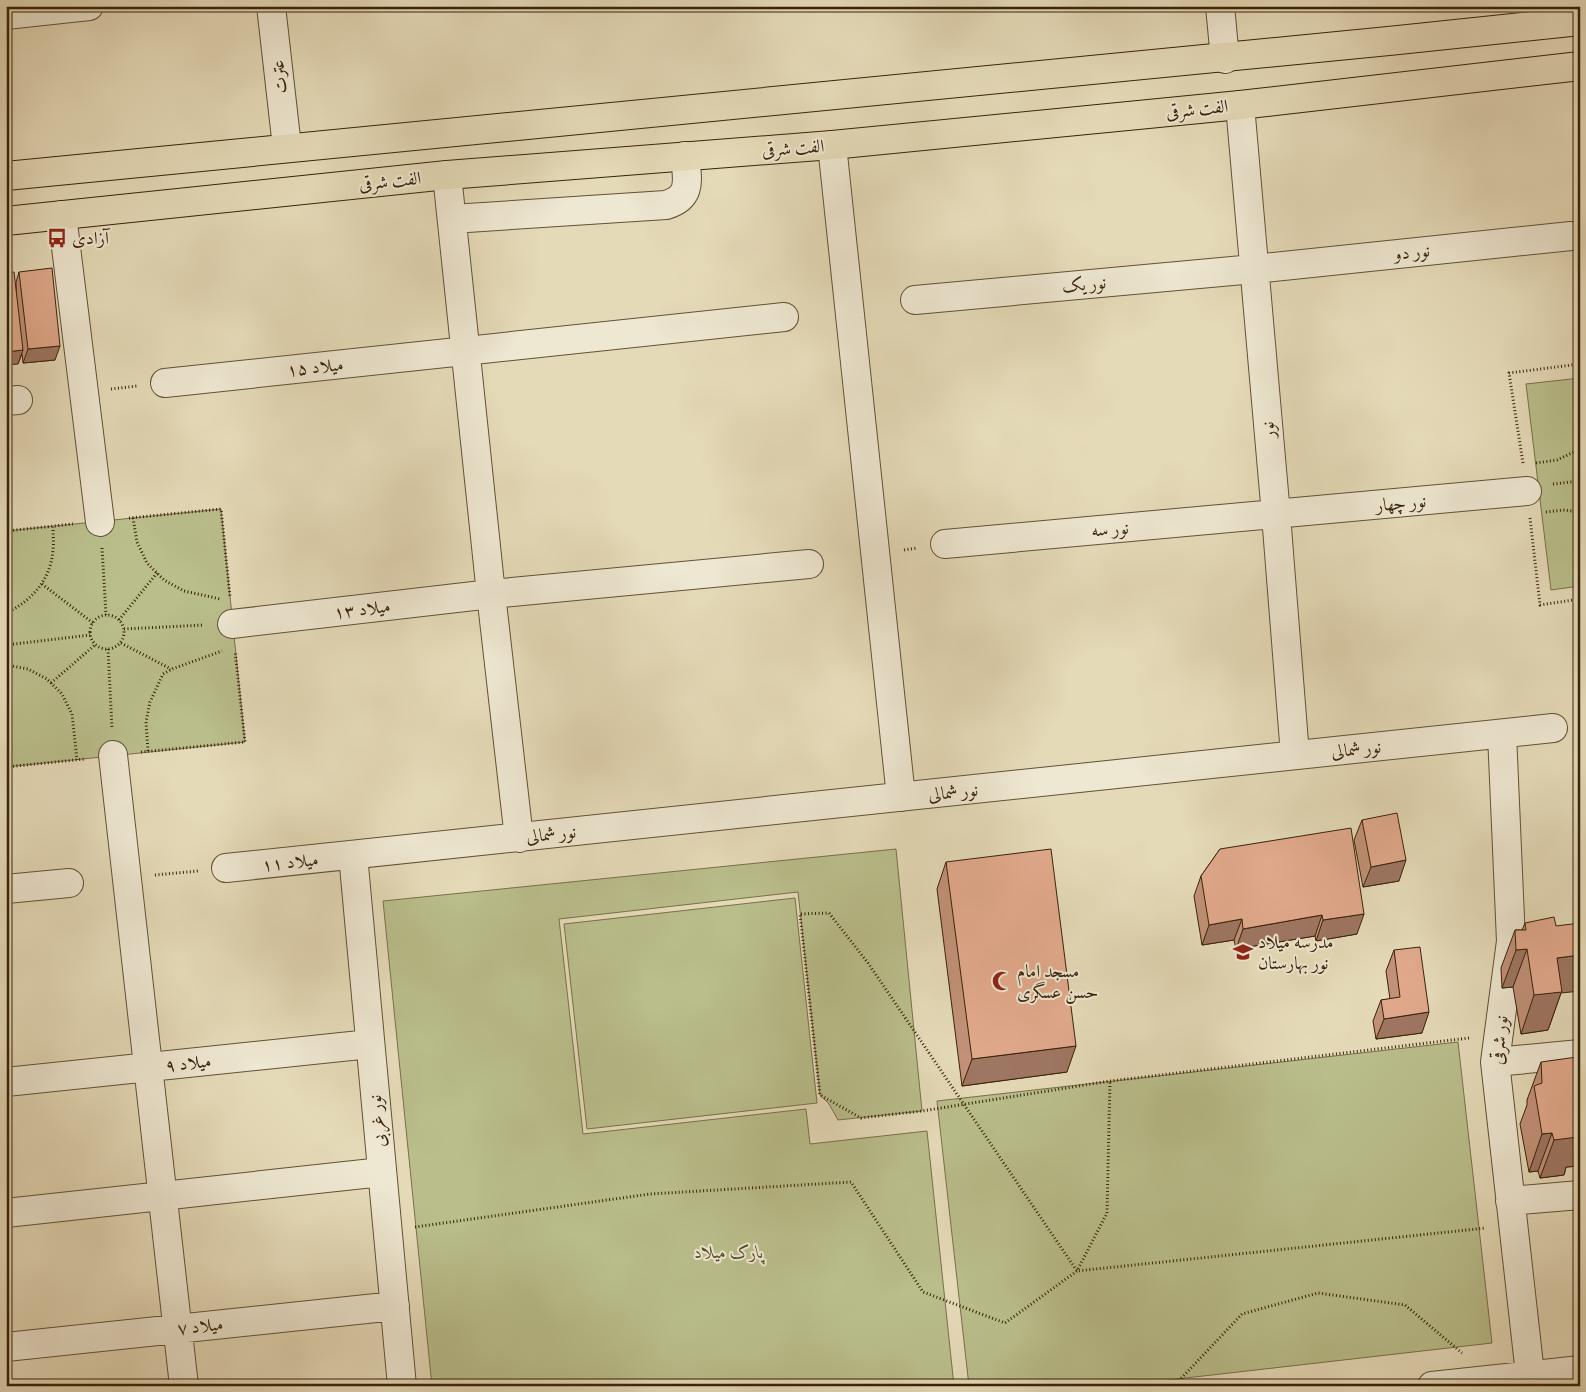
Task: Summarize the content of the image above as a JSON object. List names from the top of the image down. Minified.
{"streets":{"main road":["الفت شرقی"],"street":["عترت","نور دو","نور یک","میلاد ۱۵","نور","نور چهار","نور سه","میلاد ۱۳","نور شمالی","میلاد ۱۱","نور شرقی","میلاد ۹","نور غربی","میلاد ۷"]},"crossings":[["الفت شرقی","نور"],["نور دو","نور یک"],["نور دو","نور"],["نور یک","نور"],["نور","نور چهار"],["نور","نور سه"],["نور","نور شمالی"],["نور چهار","نور سه"],["نور شمالی","میلاد ۱۱"],["نور شمالی","نور شرقی"],["نور شمالی","نور غربی"],["میلاد ۱۱","نور غربی"],["میلاد ۹","نور غربی"],["نور غربی","میلاد ۷"]],"parks":["پارک میلاد"],"places":{"bus stop":["آزادی"],"school or university":["مدرسه میلاد نور بهارستان"],"mosque":["مسجد امام حسن عسگری"]}}
